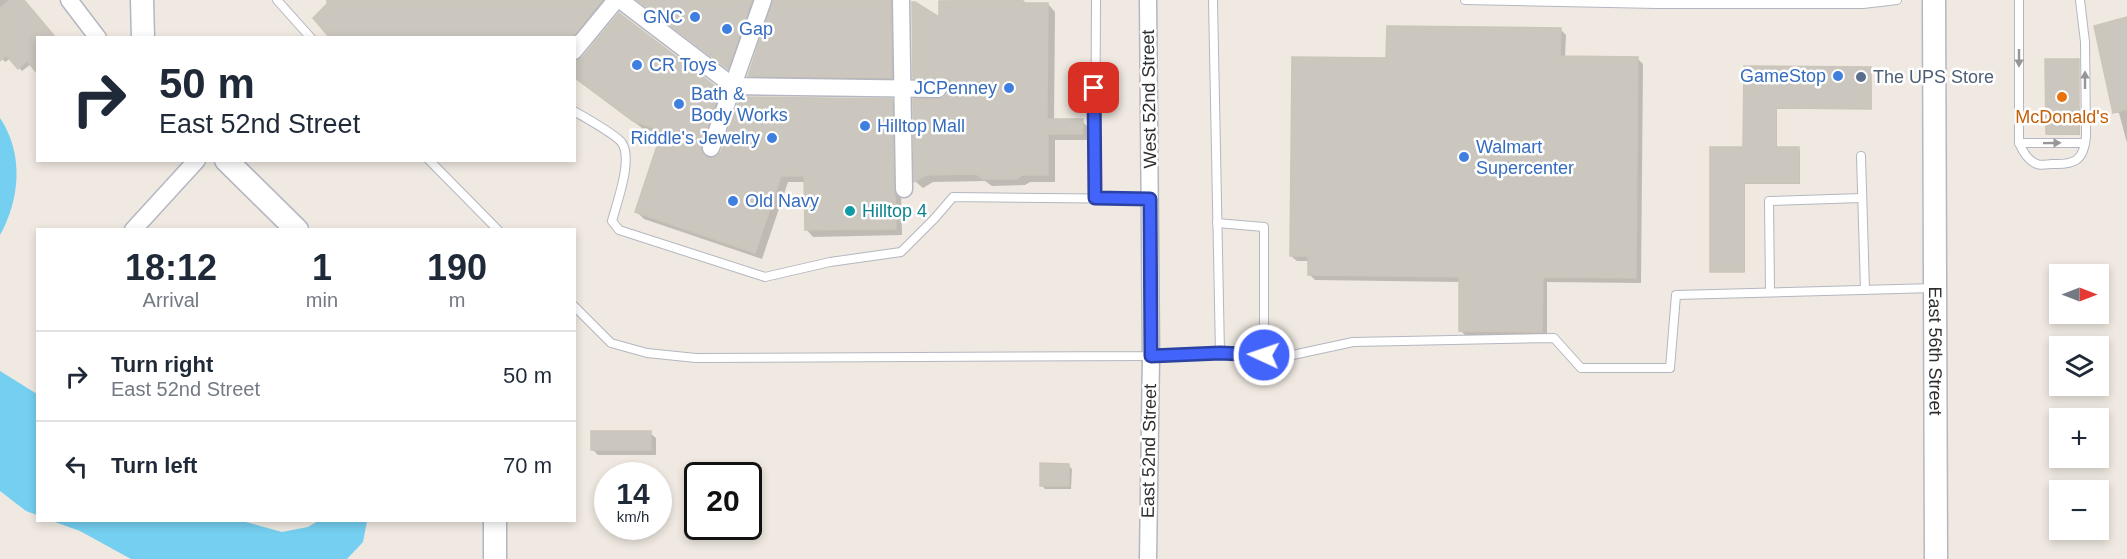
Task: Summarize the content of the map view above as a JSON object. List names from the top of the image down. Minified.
{"streets":{"main road":["East 56th Street"],"street":["West 52nd Street","East 52nd Street"]},"crossings":[["West 52nd Street","East 52nd Street"]],"places":["GNC","Gap","CR Toys","GameStop","The UPS Store","JCPenney","McDonald's","Bath & Body Works","Hilltop Mall","Riddle's Jewelry","Walmart Supercenter","Old Navy","Hilltop 4"],"north":"right","page":{"turn":["50 m","East 52nd Street"],"eta":["18:12","Arrival","1","min","190","m"],"map_buttons":["+","−"],"list":[{"name":"Turn right","note":"East 52nd Street","value":"50 m"},{"name":"Turn left","value":"70 m"}],"speed":"14 km/h","limit":"20"}}
